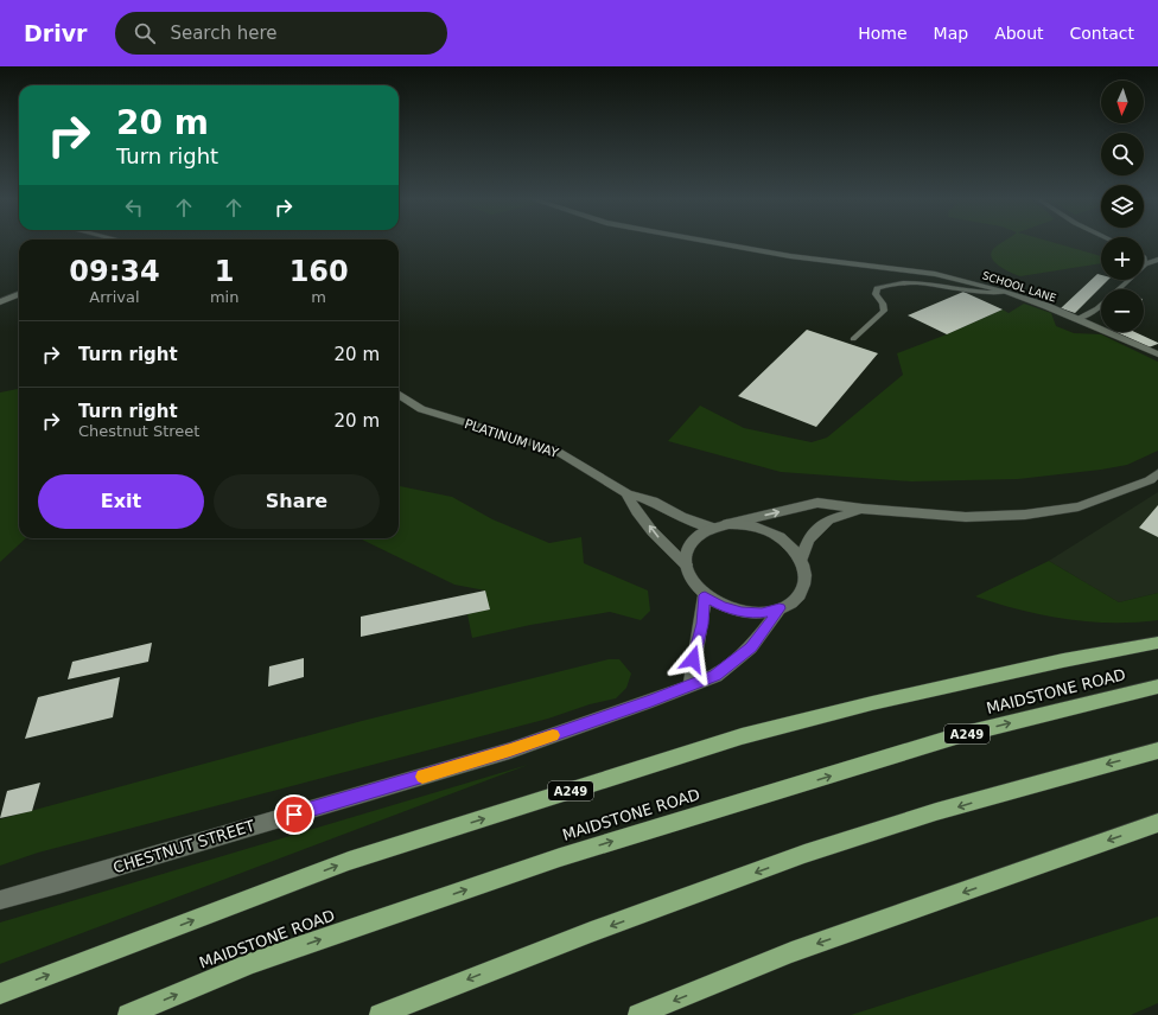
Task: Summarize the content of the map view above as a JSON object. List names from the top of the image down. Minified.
{"streets":{"highway":["MAIDSTONE ROAD","A249"],"street":["SCHOOL LANE","PLATINUM WAY","CHESTNUT STREET"]},"crossings":[["PLATINUM WAY","CHESTNUT STREET"]],"north":"bottom","page":{"header":"Drivr","search":"Search here","nav":["Home","Map","About","Contact"],"map_buttons":["+","−"],"turn":["20 m","Turn right"],"eta":["09:34","Arrival","1","min","160","m"],"list":[{"name":"Turn right","value":"20 m"},{"name":"Turn right","note":"Chestnut Street","value":"20 m"}],"buttons":["Exit","Share"]}}
